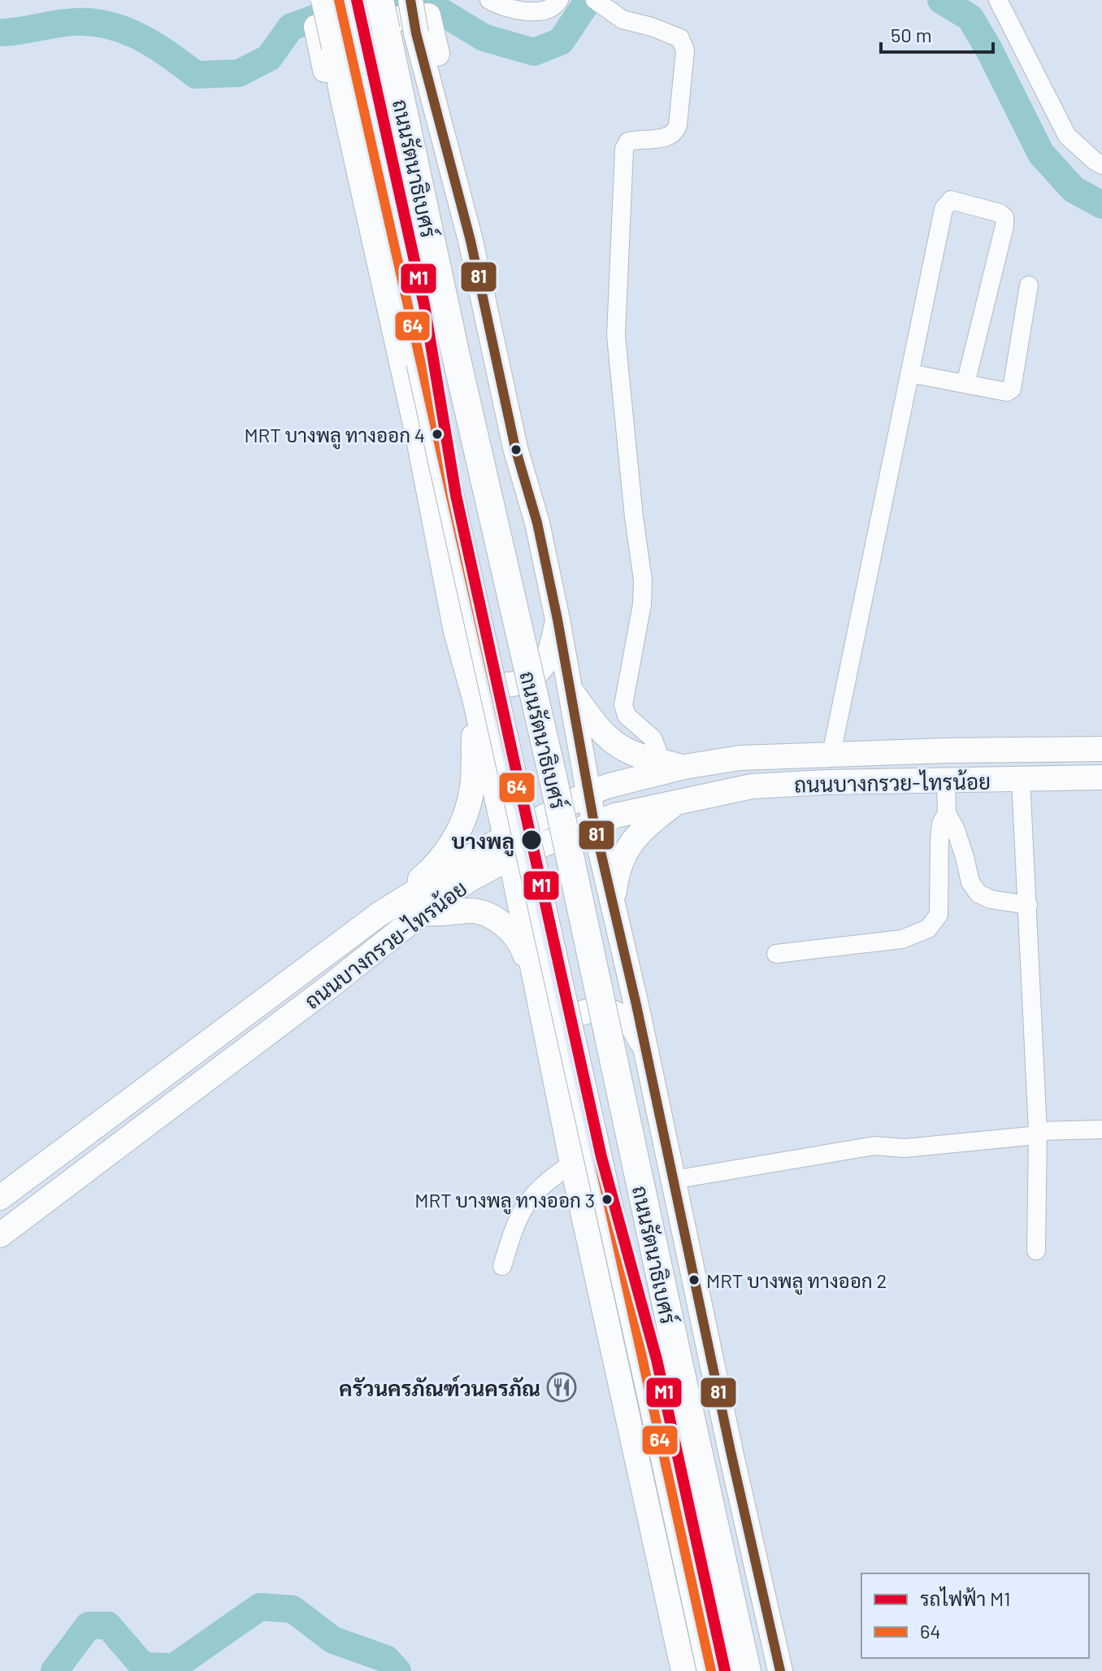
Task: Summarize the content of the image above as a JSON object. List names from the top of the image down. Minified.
{"streets":{"main road":["ถนนรัตนาธิเบศร์","ถนนบางกรวย-ไทรน้อย"]},"crossings":[["ถนนรัตนาธิเบศร์","ถนนบางกรวย-ไทรน้อย"]],"places":{"other":["MRT บางพลู ทางออก 4","บางพลู","MRT บางพลู ทางออก 3","MRT บางพลู ทางออก 2"],"restaurant":["ครัวนครภัณฑ์วนครภัณ"]},"lines":["metro line M1","transit line 64","transit line 81"],"legend":["รถไฟฟ้า M1","64"],"scale_bar":"50 m"}
